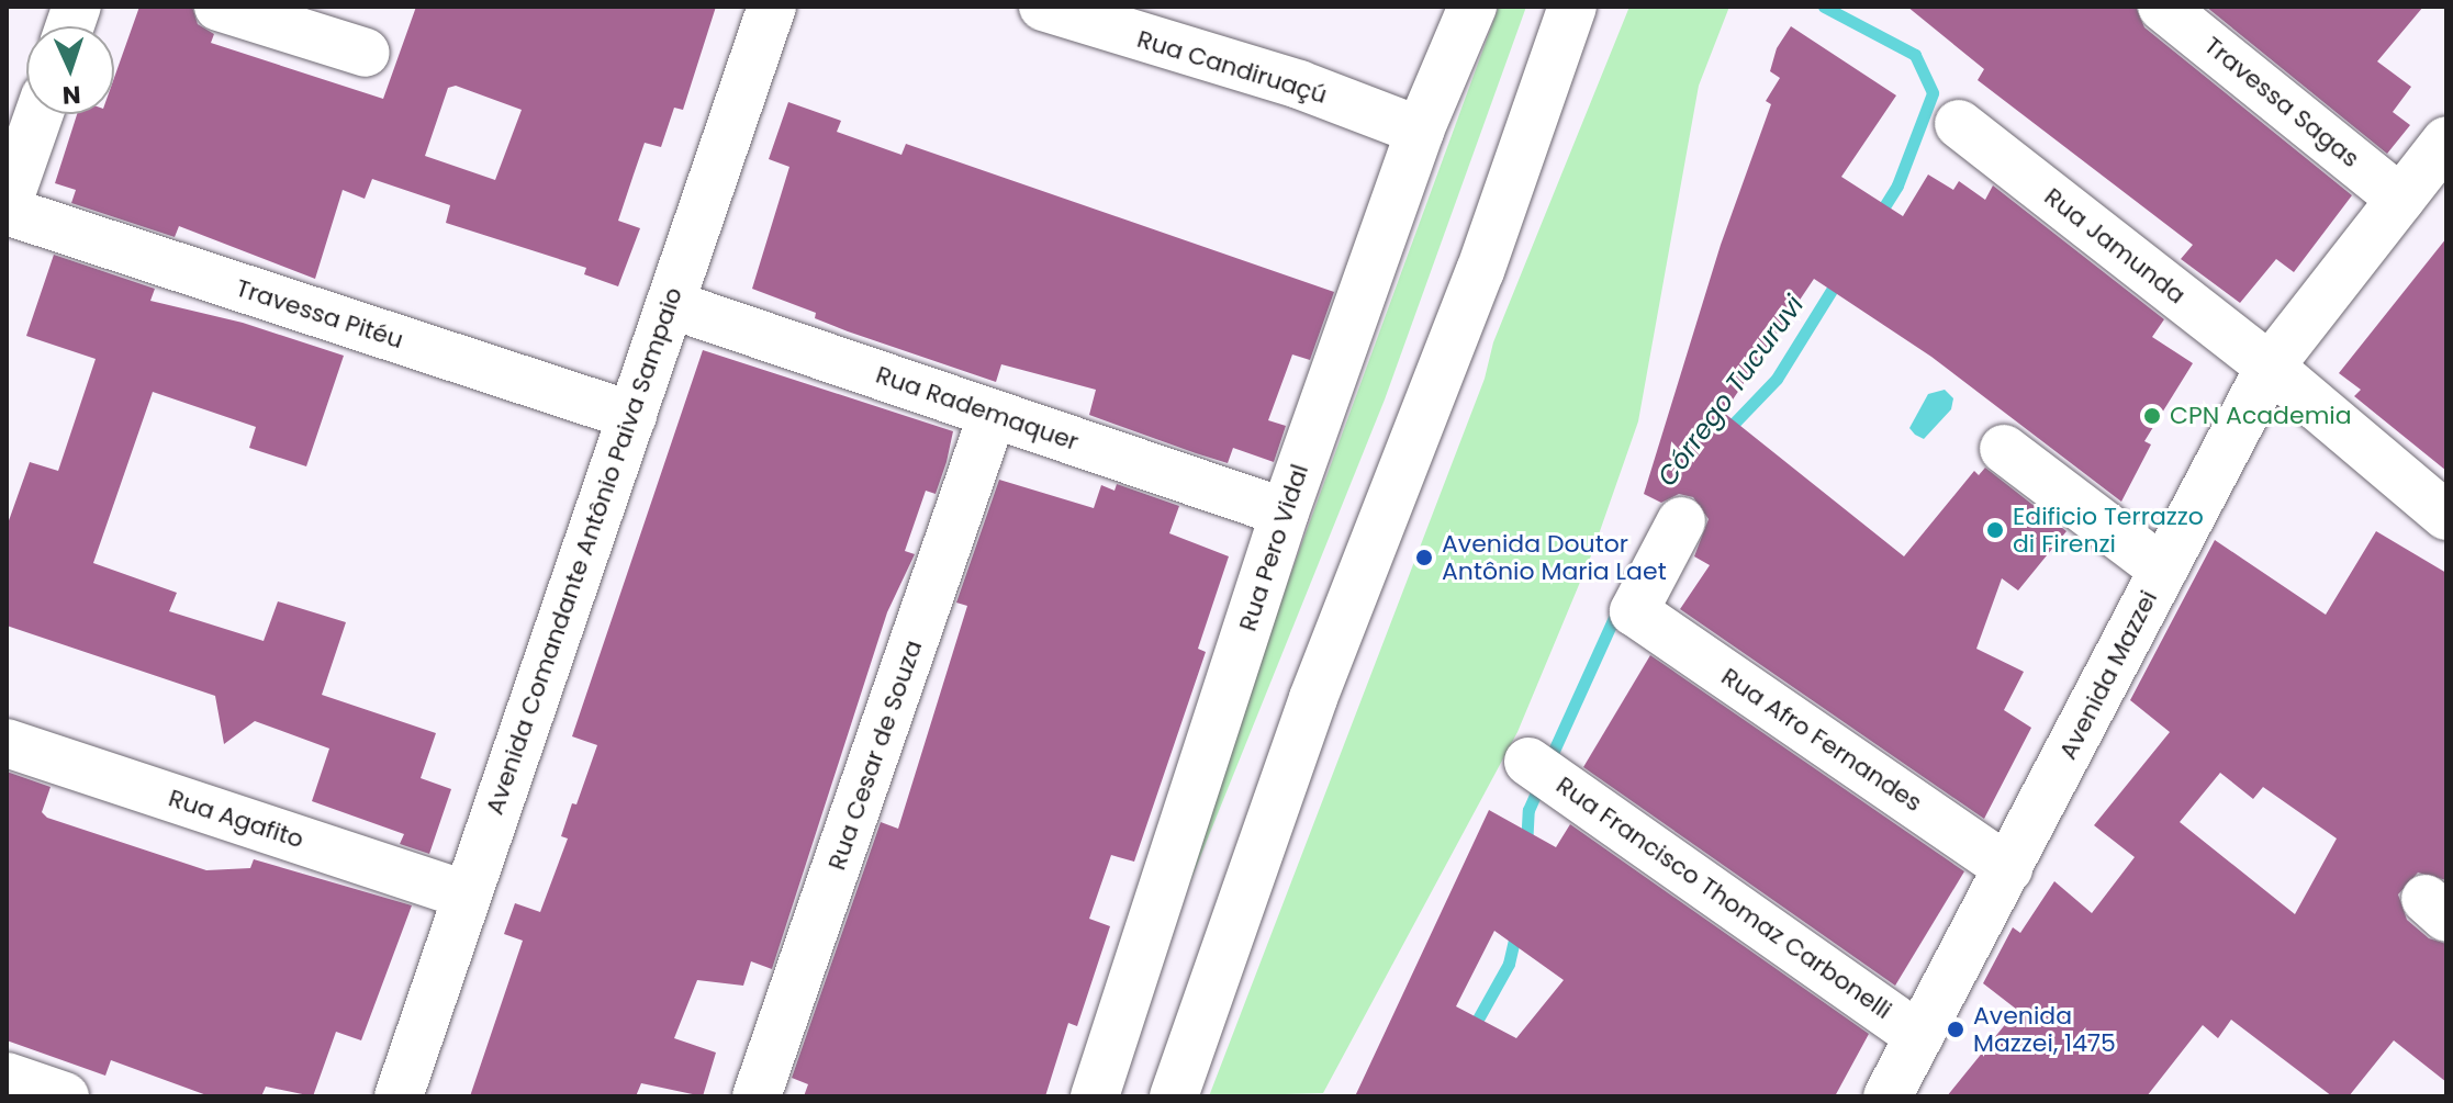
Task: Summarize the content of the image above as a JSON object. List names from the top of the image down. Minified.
{"streets":{"street":["Rua Candiruaçú","Travessa Sagas","Rua Jamunda","Travessa Pitéu","Rua Rademaquer","Rua Pero Vidal","Avenida Comandante Antônio Paiva Sampaio","Avenida Mazzei","Rua Afro Fernandes","Rua Cesar de Souza","Rua Agafito","Rua Francisco Thomaz Carbonelli"]},"crossings":[["Rua Candiruaçú","Rua Pero Vidal"],["Travessa Sagas","Avenida Mazzei"],["Rua Jamunda","Avenida Mazzei"],["Travessa Pitéu","Avenida Comandante Antônio Paiva Sampaio"],["Rua Rademaquer","Rua Pero Vidal"],["Rua Rademaquer","Avenida Comandante Antônio Paiva Sampaio"],["Rua Rademaquer","Rua Cesar de Souza"],["Avenida Comandante Antônio Paiva Sampaio","Rua Agafito"],["Avenida Mazzei","Rua Afro Fernandes"],["Avenida Mazzei","Rua Francisco Thomaz Carbonelli"]],"water":["Córrego Tucuruvi"],"places":["CPN Academia","Edificio Terrazzo di Firenzi","Avenida Doutor Antônio Maria Laet","Avenida Mazzei, 1475"],"north":"bottom"}
